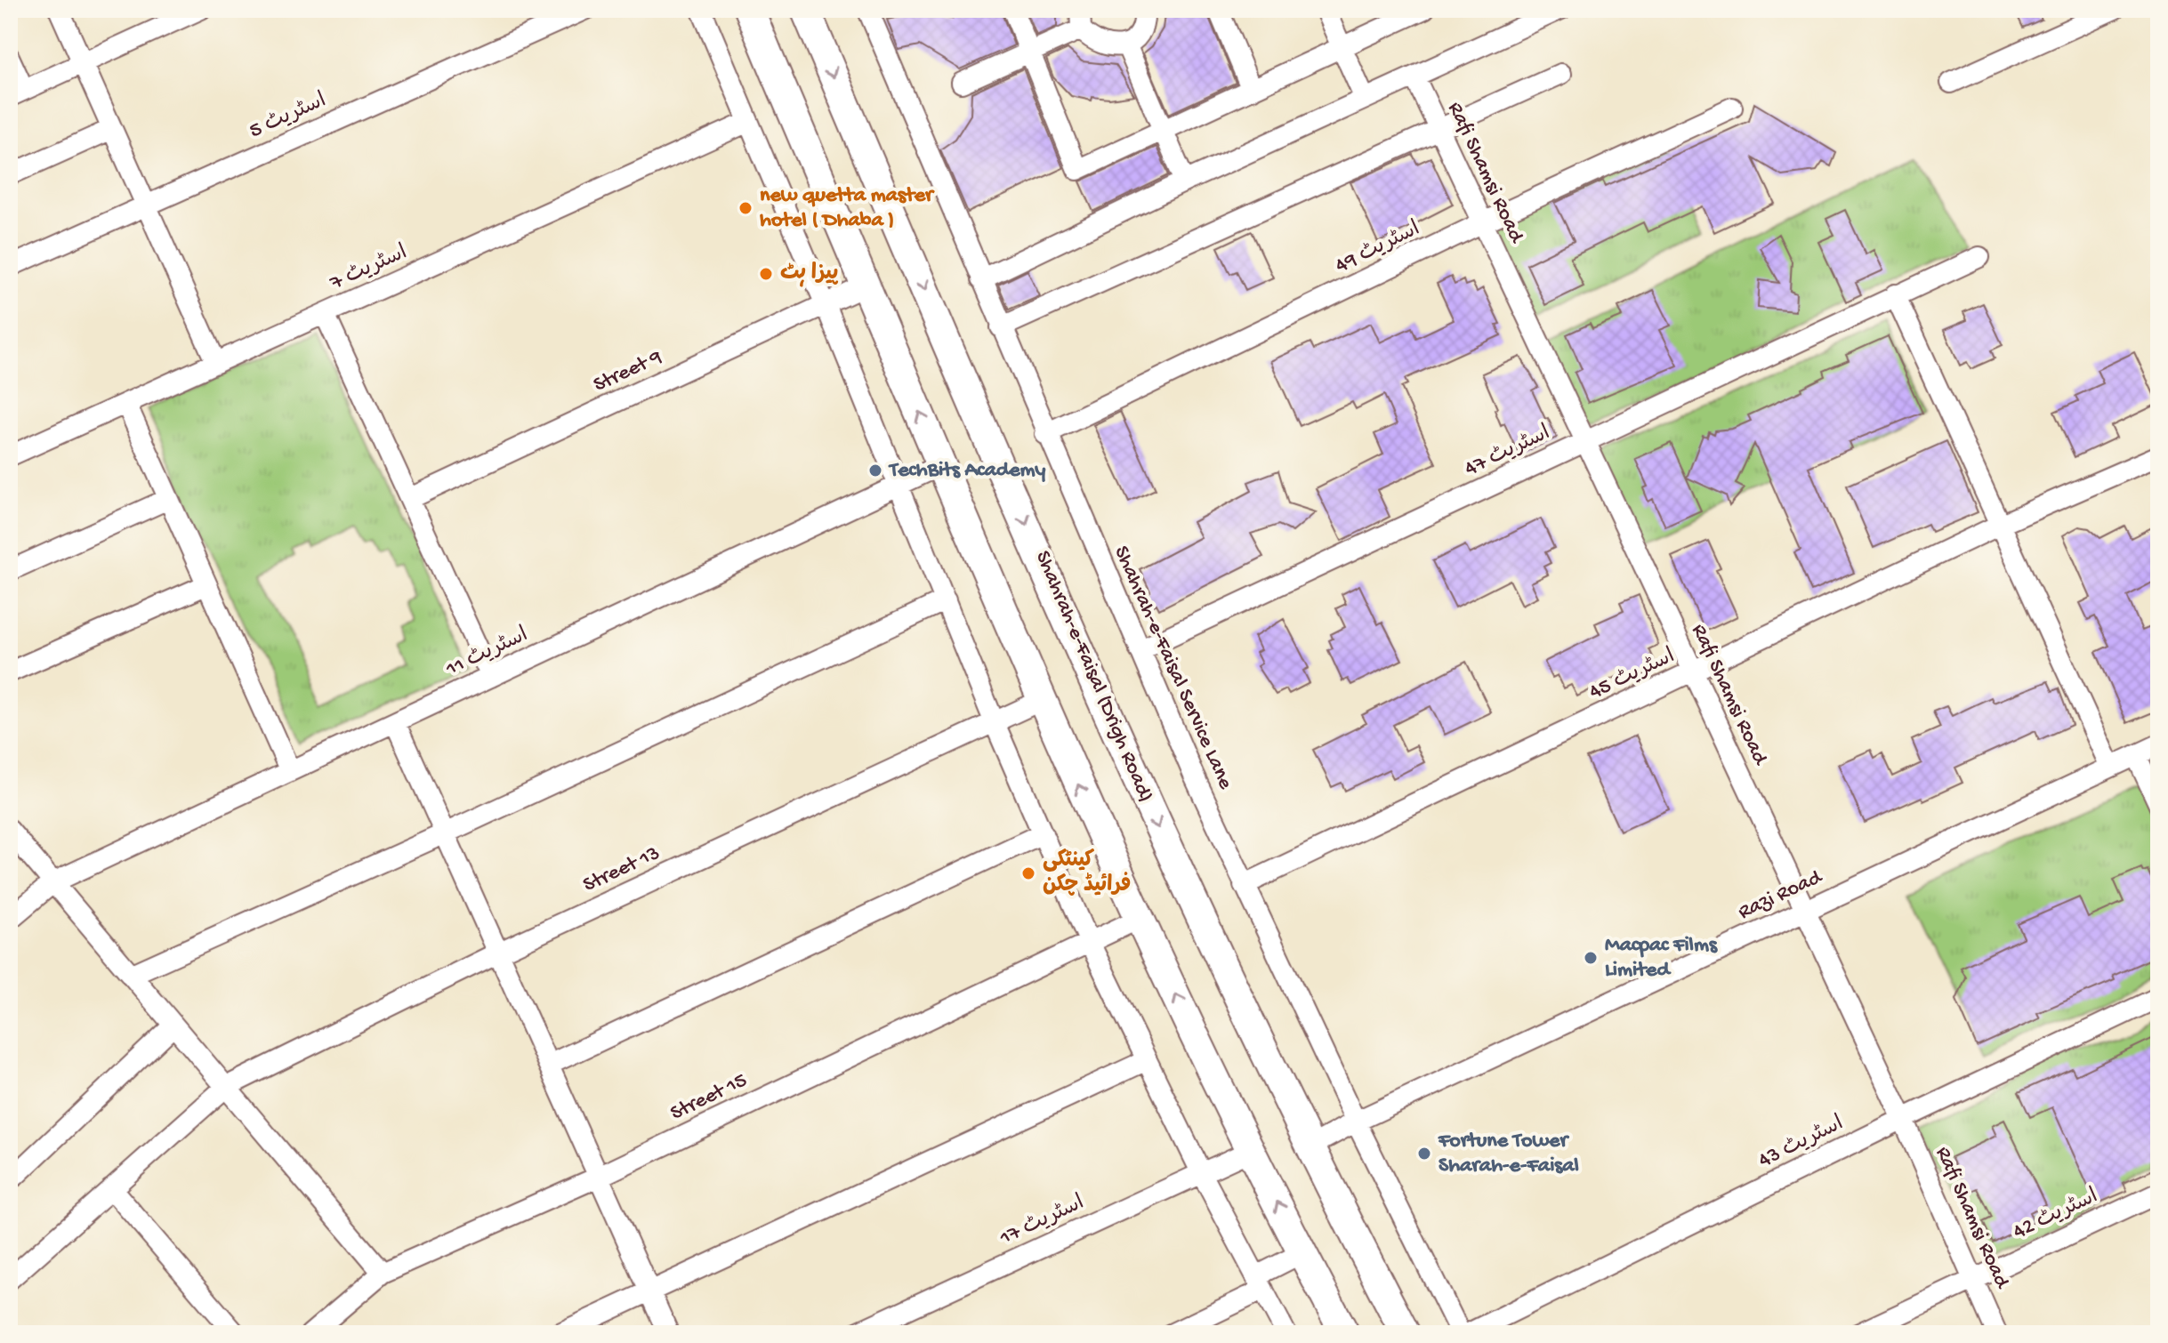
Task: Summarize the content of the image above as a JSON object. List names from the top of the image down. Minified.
{"streets":{"highway":["Shahrah-e-Faisal (Drigh Road)"],"street":["اسٹریٹ 5","Rafi Shamsi Road","اسٹریٹ 49","اسٹریٹ 7","Street 9","اسٹریٹ 47","اسٹریٹ 11","Shahrah-e-Faisal Service Lane","اسٹریٹ 45","Street 13","Razi Road","Street 15","اسٹریٹ 43","اسٹریٹ 42","اسٹریٹ 17"]},"crossings":[["Rafi Shamsi Road","اسٹریٹ 49"],["Rafi Shamsi Road","اسٹریٹ 47"],["Rafi Shamsi Road","اسٹریٹ 45"],["Rafi Shamsi Road","Razi Road"],["Rafi Shamsi Road","اسٹریٹ 43"],["Rafi Shamsi Road","اسٹریٹ 42"],["اسٹریٹ 49","Shahrah-e-Faisal Service Lane"],["اسٹریٹ 47","Shahrah-e-Faisal Service Lane"],["Shahrah-e-Faisal Service Lane","اسٹریٹ 45"],["Shahrah-e-Faisal Service Lane","Razi Road"],["Shahrah-e-Faisal (Drigh Road)","Razi Road"]],"places":["new quetta master hotel ( Dhaba )","پیزا ہٹ","TechBits Academy","کینٹکی فرائیڈ چکن","Macpac Films Limited","Fortune Tower Sharah-e-Faisal"]}
